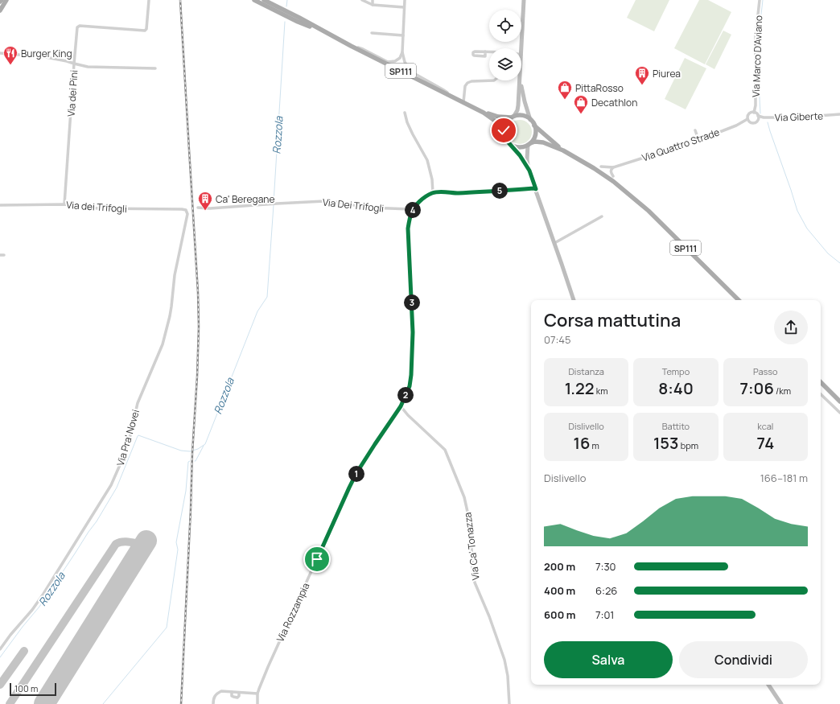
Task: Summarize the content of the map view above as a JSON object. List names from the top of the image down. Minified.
{"streets":{"main road":["SP111"],"street":["Via Marco D'Aviano","Via dei Pini","Via Giberte","Via Quattro Strade","Via Dei Trifogli","Via dei Trifogli","Via Pra' Novei","Via Ca' Tonazza","Via Rozzampia"]},"crossings":[["Via Marco D'Aviano","Via Giberte"],["Via Marco D'Aviano","Via Quattro Strade"],["Via dei Pini","Via dei Trifogli"],["Via Giberte","Via Quattro Strade"],["Via Dei Trifogli","Via Rozzampia"],["Via dei Trifogli","Via Pra' Novei"],["Via Ca' Tonazza","Via Rozzampia"]],"water":["Rozzola"],"places":{"restaurant":["Burger King"],"building":["Piurea","Ca' Beregane"],"shop":["PittaRosso","Decathlon"]},"scale_bar":"100 m","page":{"pins":["5","4","3","2","1"],"heading":["Corsa mattutina","07:45"],"stats":[["Distanza","1.22 km"],["Tempo","8:40"],["Passo","7:06 /km"],["Dislivello","16 m"],["Battito","153 bpm"],["kcal","74"]],"chart":["Dislivello","166–181 m"],"list":[{"name":"200 m","note":"7:30"},{"name":"400 m","note":"6:26"},{"name":"600 m","note":"7:01"}],"buttons":["Salva","Condividi"],"scale":"100 m"}}
